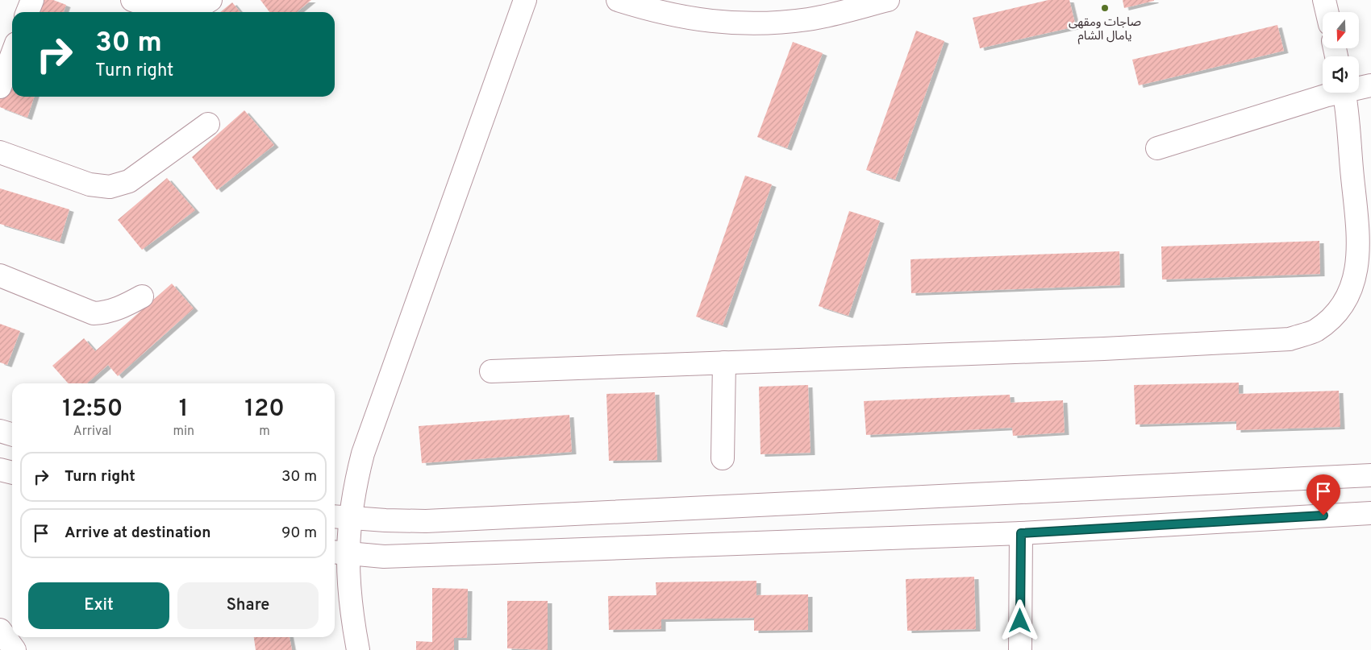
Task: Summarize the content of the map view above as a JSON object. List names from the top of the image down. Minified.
{"places":["صاجات ومقهى يامال الشام"],"north":"bottom","page":{"turn":["30 m","Turn right"],"eta":["12:50","Arrival","1","min","120","m"],"list":[{"name":"Turn right","value":"30 m"},{"name":"Arrive at destination","value":"90 m"}],"buttons":["Exit","Share"]}}
